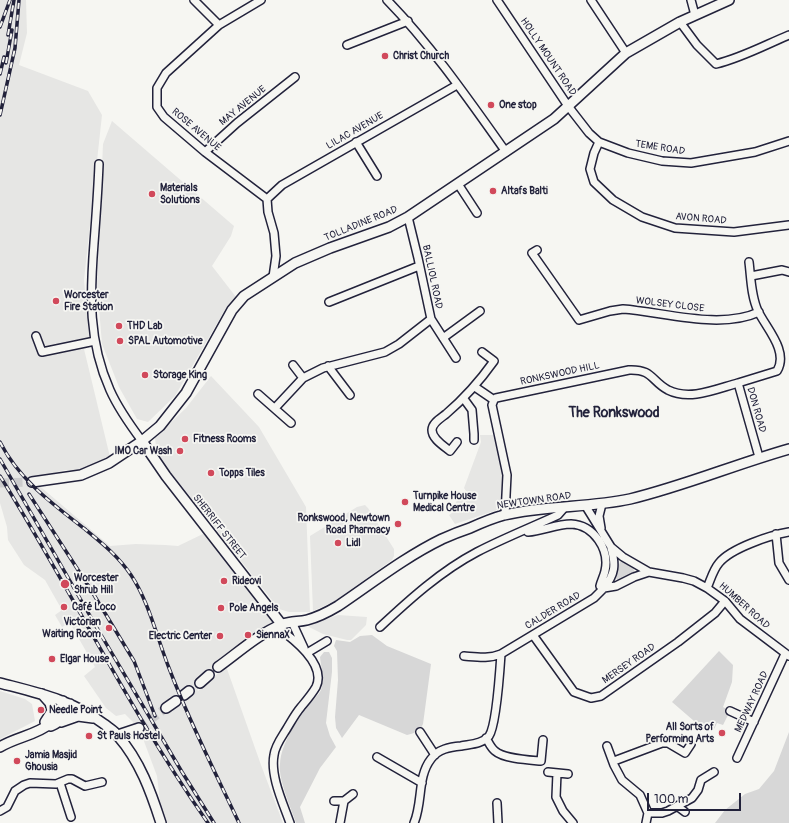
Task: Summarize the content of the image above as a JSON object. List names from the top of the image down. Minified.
{"streets":{"main road":["TOLLADINE ROAD","NEWTOWN ROAD","SHERRIFF STREET"],"street":["HOLLY MOUNT ROAD","MAY AVENUE","ROSE AVENUE","LILAC AVENUE","TEME ROAD","AVON ROAD","BALLIOL ROAD","WOLSEY CLOSE","RONKSWOOD HILL","DON ROAD","HUMBER ROAD","CALDER ROAD","MERSEY ROAD","MEDWAY ROAD"]},"crossings":[["HOLLY MOUNT ROAD","TEME ROAD"],["HOLLY MOUNT ROAD","TOLLADINE ROAD"],["MAY AVENUE","ROSE AVENUE"],["ROSE AVENUE","LILAC AVENUE"],["TEME ROAD","AVON ROAD"],["TEME ROAD","TOLLADINE ROAD"],["TOLLADINE ROAD","BALLIOL ROAD"],["TOLLADINE ROAD","SHERRIFF STREET"],["WOLSEY CLOSE","DON ROAD"],["RONKSWOOD HILL","DON ROAD"],["DON ROAD","NEWTOWN ROAD"],["NEWTOWN ROAD","SHERRIFF STREET"],["NEWTOWN ROAD","HUMBER ROAD"],["HUMBER ROAD","CALDER ROAD"],["HUMBER ROAD","MERSEY ROAD"],["HUMBER ROAD","MEDWAY ROAD"],["CALDER ROAD","MERSEY ROAD"]],"districts":["The Ronkswood"],"places":["Christ Church","One stop","Altafs Balti","Materials Solutions","Worcester Fire Station","THD Lab","SPAL Automotive","Storage King","Fitness Rooms","IMO Car Wash","Topps Tiles","Turnpike House Medical Centre","Ronkswood, Newtown Road Pharmacy","Lidl","Rideovi","Worcester Shrub Hill","Café Loco","Pole Angels","Victorian Waiting Room","SiennaX","Electric Center","Elgar House","Needle Point","All Sorts of Performing Arts","St Pauls Hostel","Jamia Masjid Ghousia"],"scale_bar":"100 m"}
